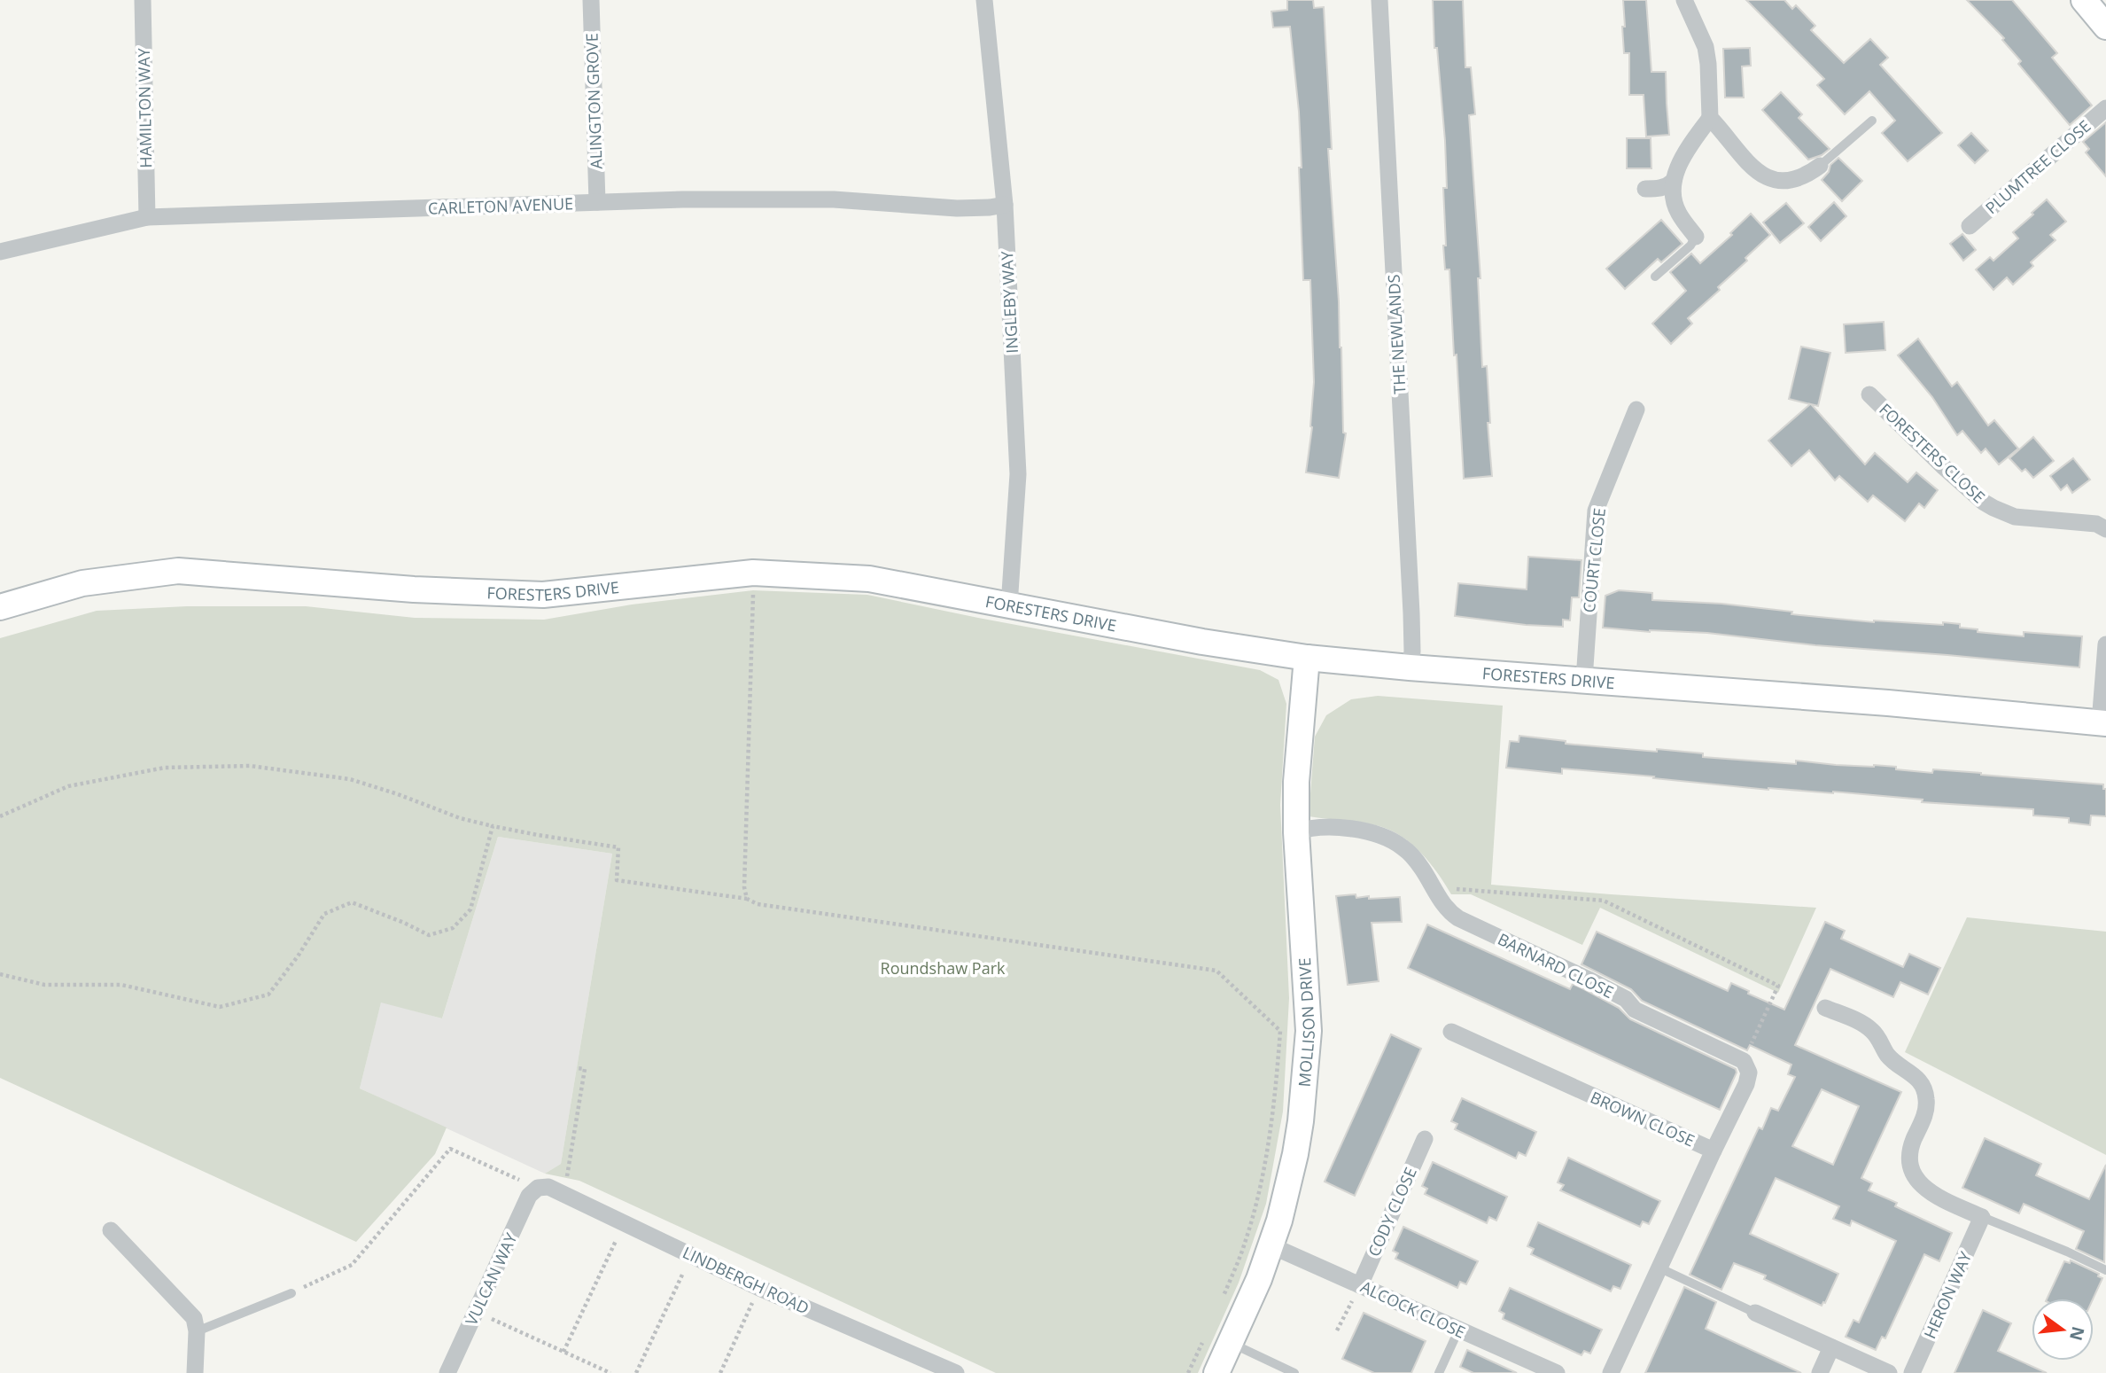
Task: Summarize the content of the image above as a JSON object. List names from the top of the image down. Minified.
{"streets":{"main road":["FORESTERS DRIVE","MOLLISON DRIVE"],"street":["ALINGTON GROVE","HAMILTON WAY","PLUMTREE CLOSE","CARLETON AVENUE","INGLEBY WAY","THE NEWLANDS","FORESTERS CLOSE","COURT CLOSE","BARNARD CLOSE","BROWN CLOSE","CODY CLOSE","VULCAN WAY","LINDBERGH ROAD","HERON WAY","ALCOCK CLOSE"]},"crossings":[["ALINGTON GROVE","CARLETON AVENUE"],["HAMILTON WAY","CARLETON AVENUE"],["CARLETON AVENUE","INGLEBY WAY"],["INGLEBY WAY","FORESTERS DRIVE"],["THE NEWLANDS","FORESTERS DRIVE"],["COURT CLOSE","FORESTERS DRIVE"],["FORESTERS DRIVE","MOLLISON DRIVE"],["BARNARD CLOSE","MOLLISON DRIVE"],["MOLLISON DRIVE","ALCOCK CLOSE"],["CODY CLOSE","ALCOCK CLOSE"],["VULCAN WAY","LINDBERGH ROAD"]],"parks":["Roundshaw Park"],"north":"right"}
